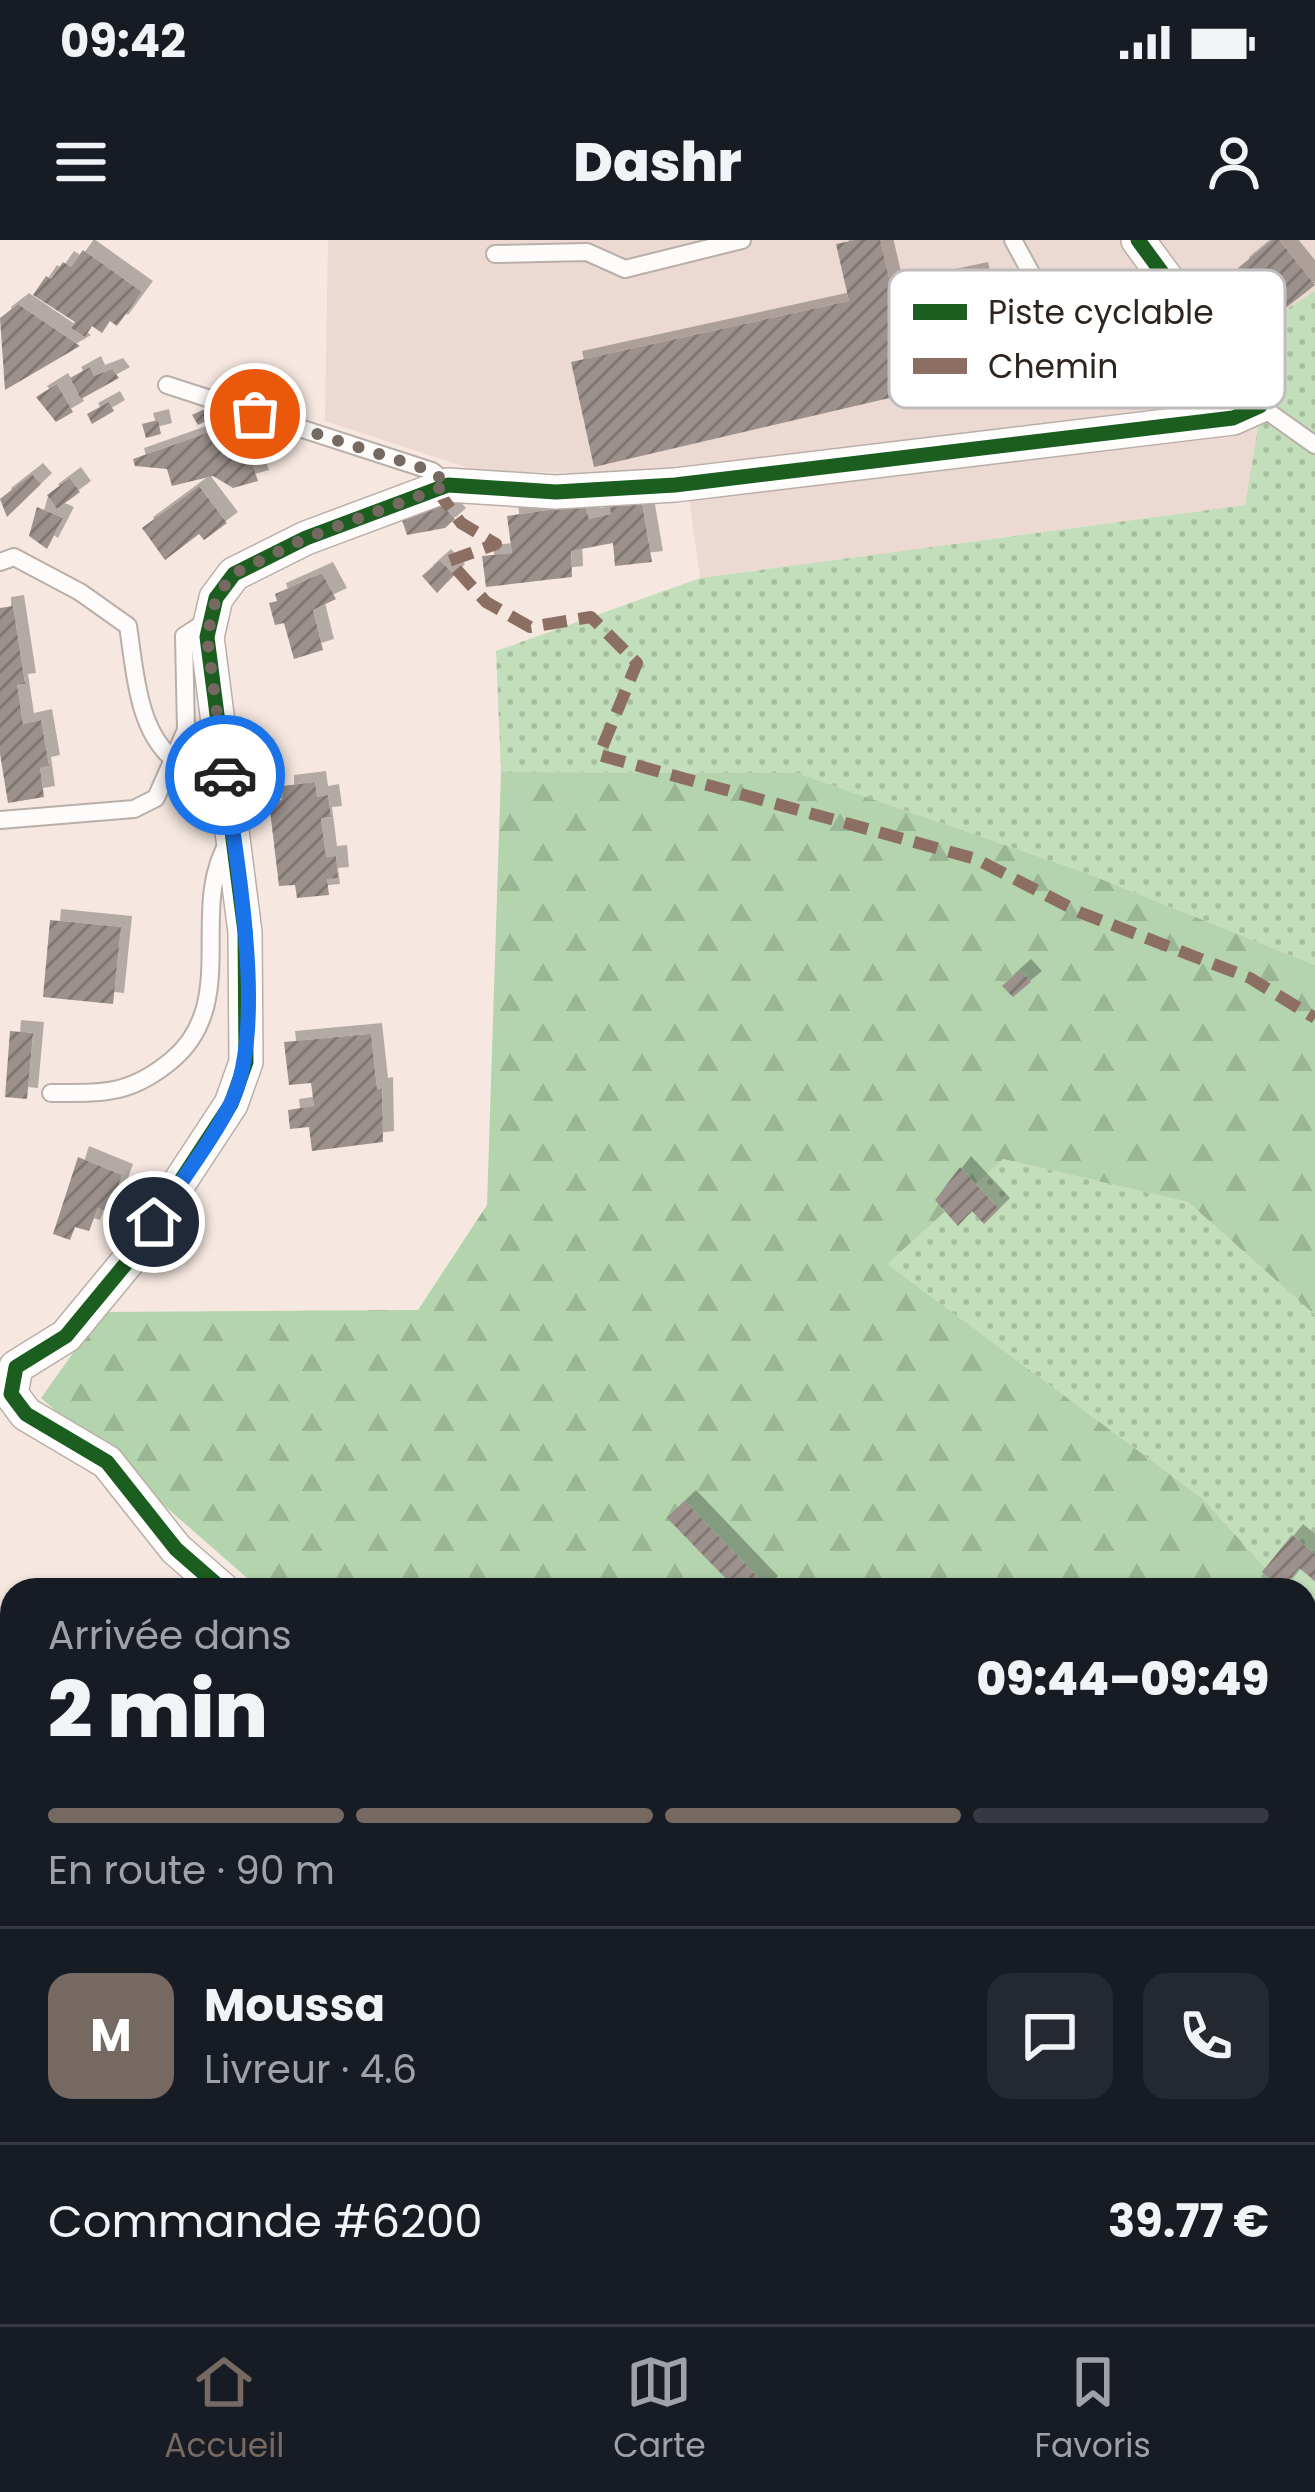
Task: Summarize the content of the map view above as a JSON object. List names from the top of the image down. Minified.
{"legend":["Piste cyclable","Chemin"],"page":{"status":"09:42","header":"Dashr","heading":["2 min","Arrivée dans","09:44–09:49"],"panel":["Moussa","Livreur · 4.6","Commande #6200","39.77 €"],"bar":"En route · 90 m","round":"M","tabs":["Accueil","Carte","Favoris"]}}
